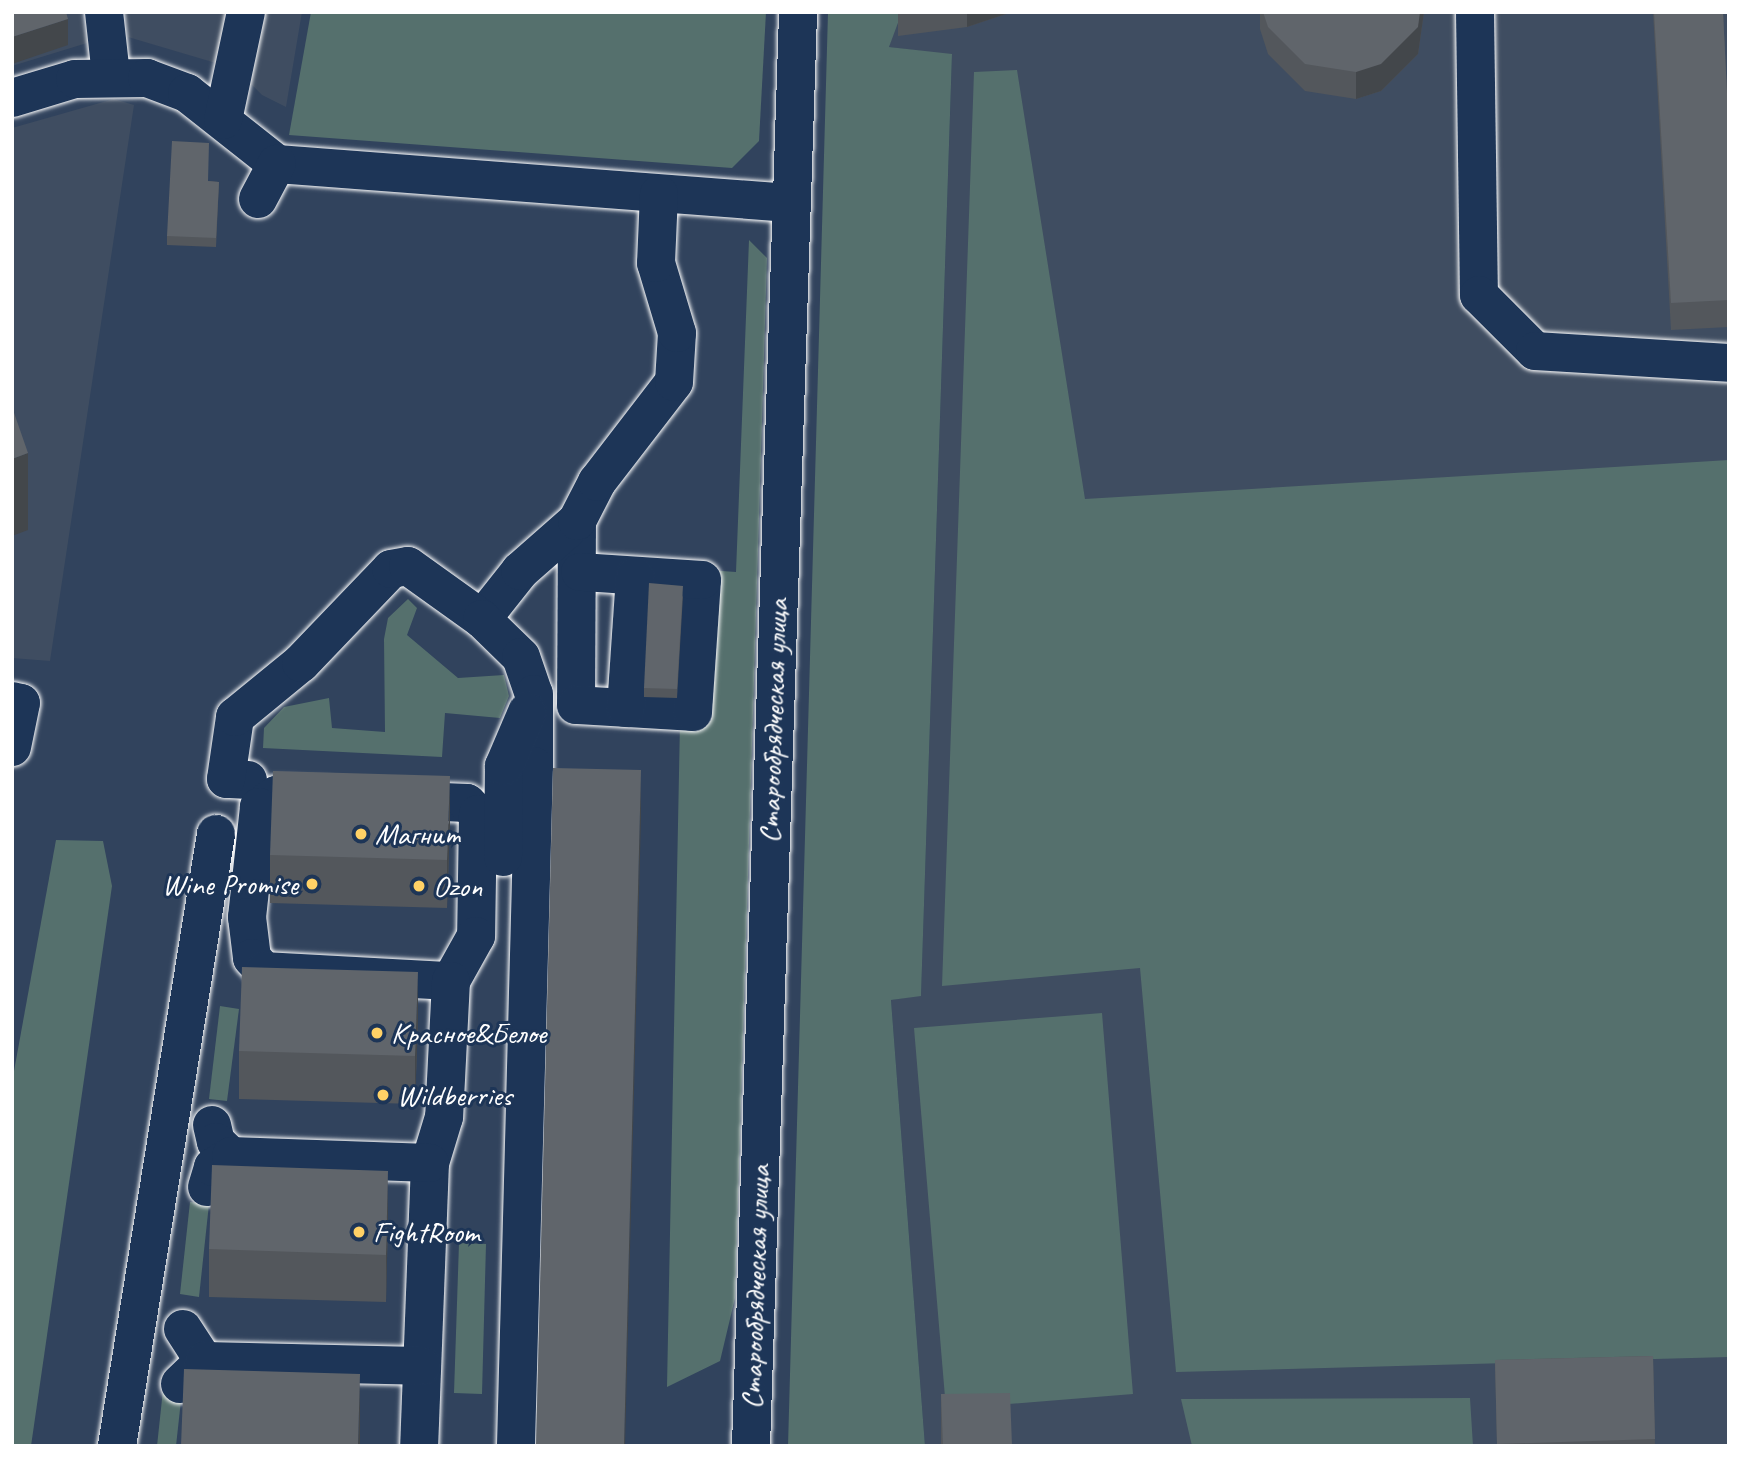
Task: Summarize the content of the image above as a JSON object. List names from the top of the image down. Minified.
{"streets":{"street":["Старообрядческая улица"]},"places":["Магнит","Wine Promise","Ozon","Красное&Белое","Wildberries","FightRoom"]}
